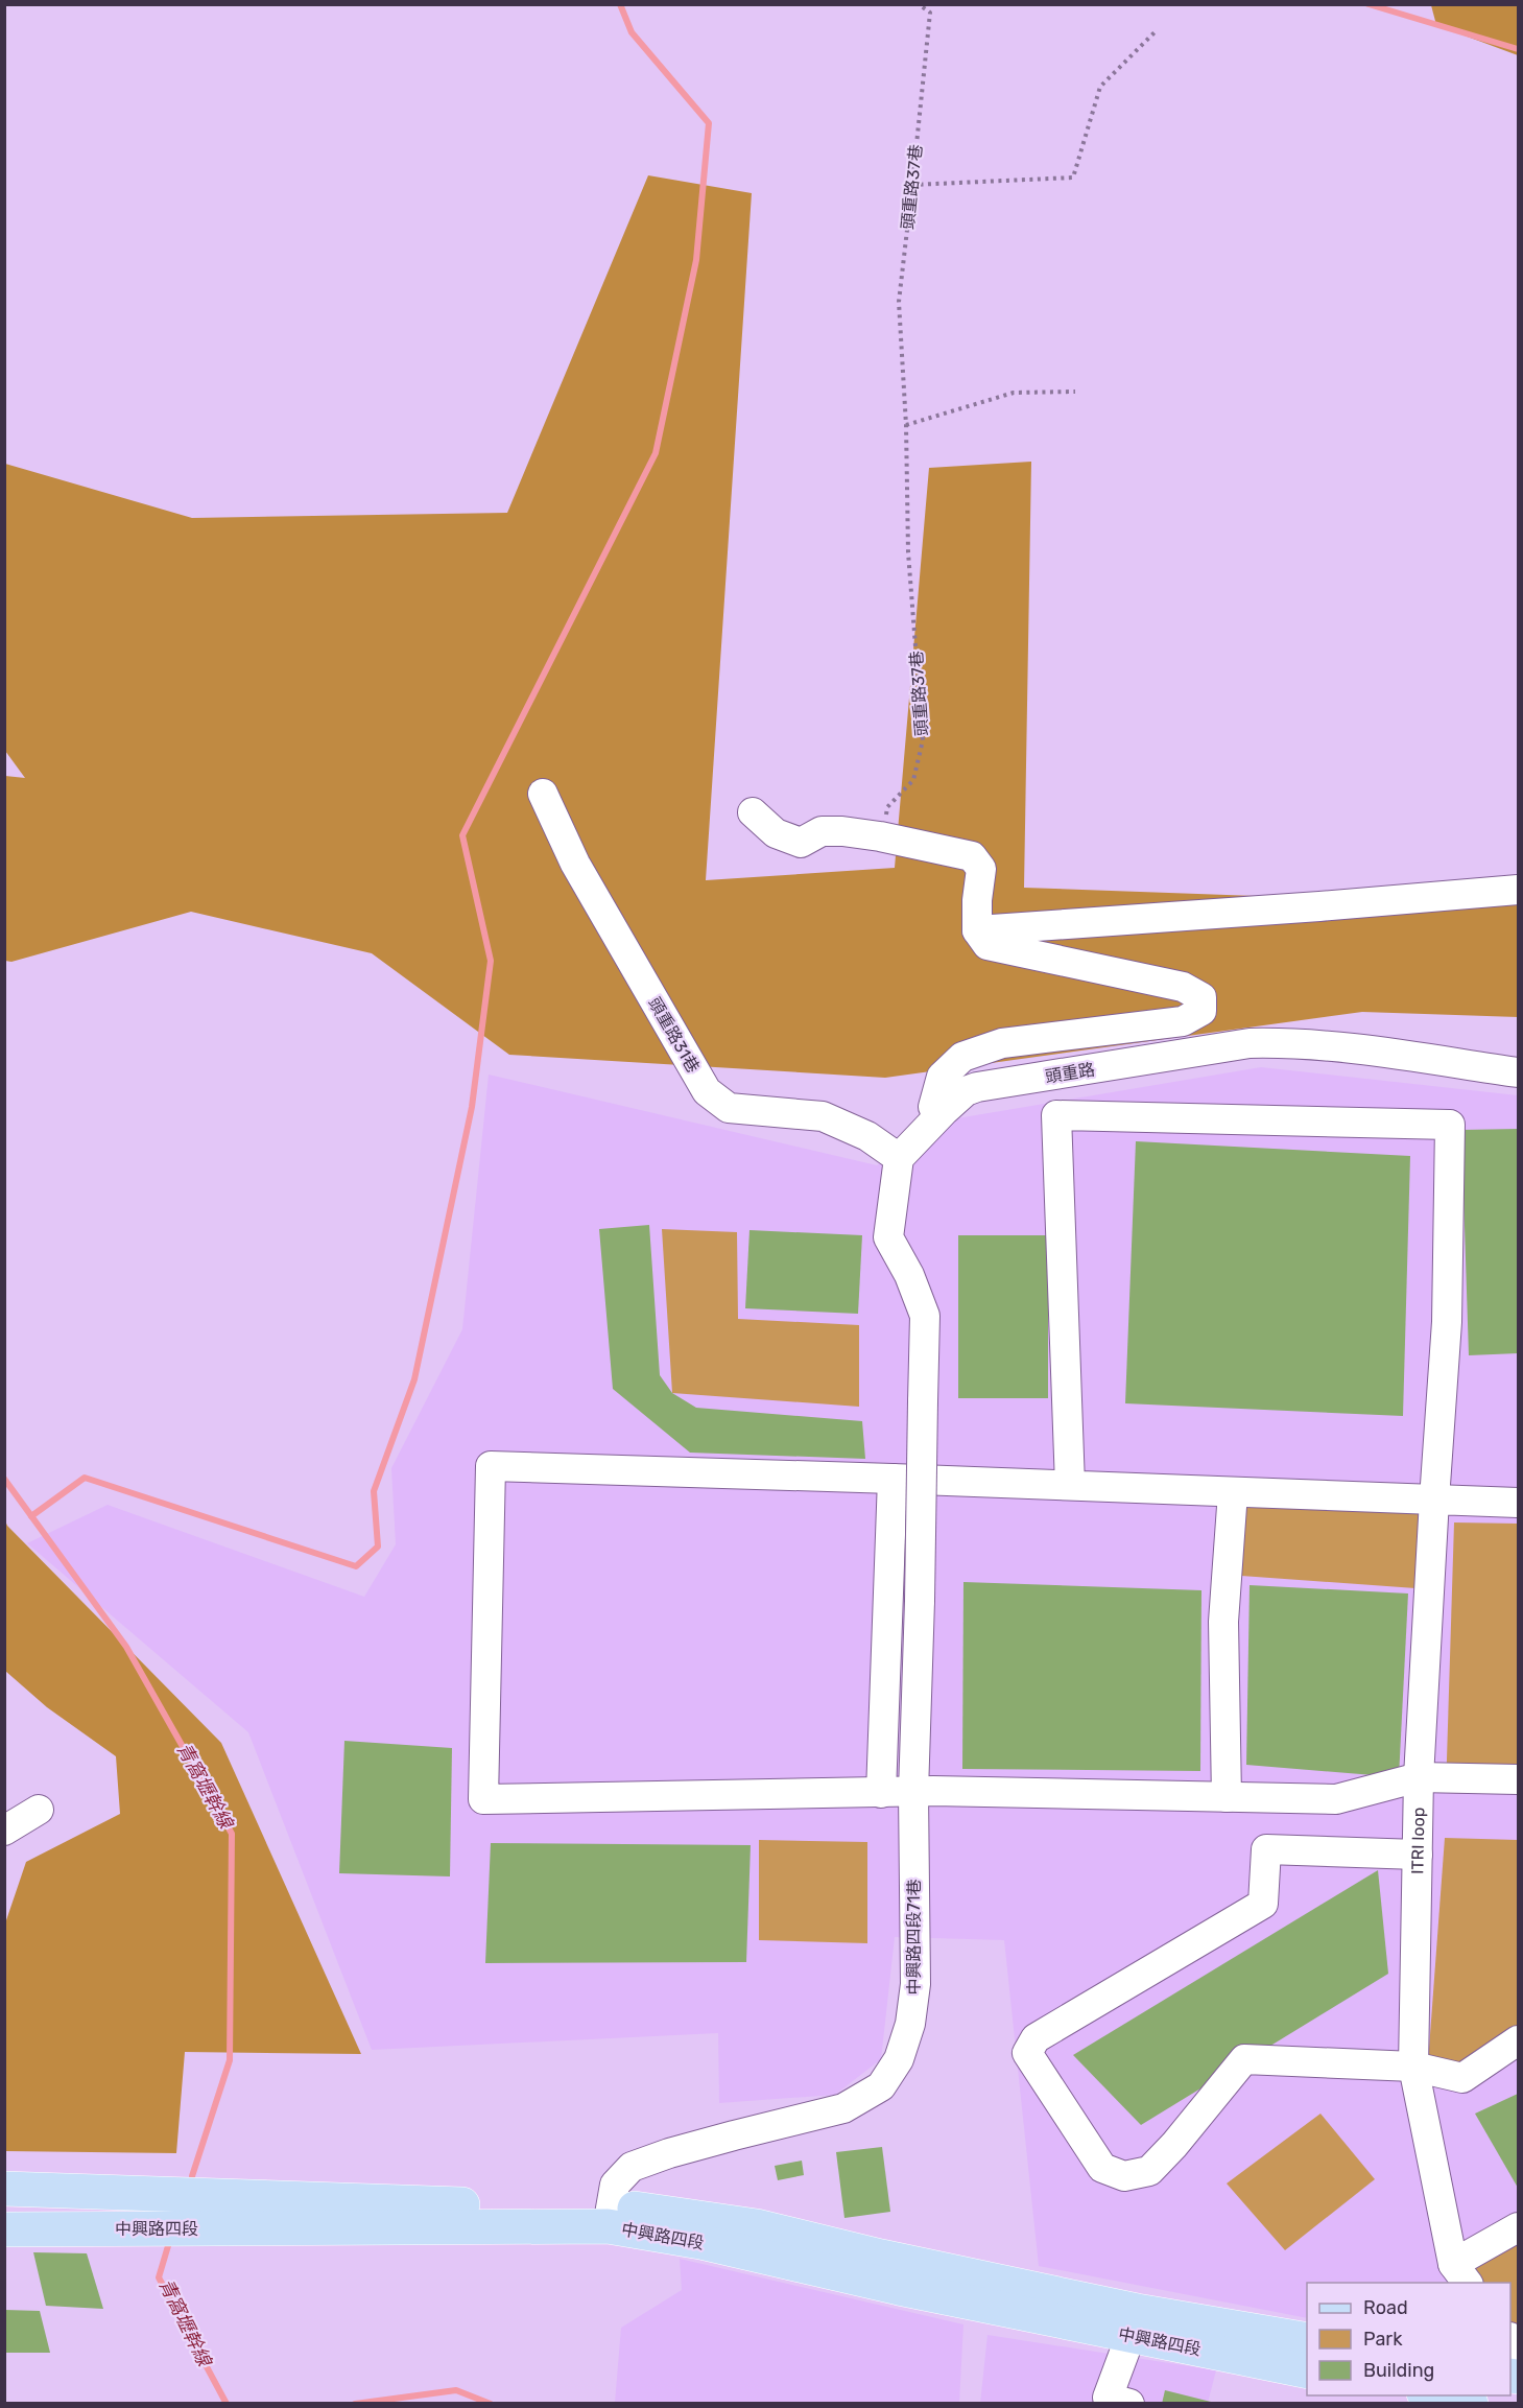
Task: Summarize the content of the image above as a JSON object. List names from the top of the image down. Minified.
{"streets":{"main road":["中興路四段"],"street":["頭重路31巷","頭重路","ITRI loop","中興路四段71巷"],"path":["頭重路37巷"]},"crossings":[["頭重路31巷","頭重路"],["頭重路31巷","中興路四段71巷"],["頭重路","中興路四段71巷"],["中興路四段71巷","中興路四段"]],"water":["青窩壢幹線"],"legend":["Road","Park","Building"]}
